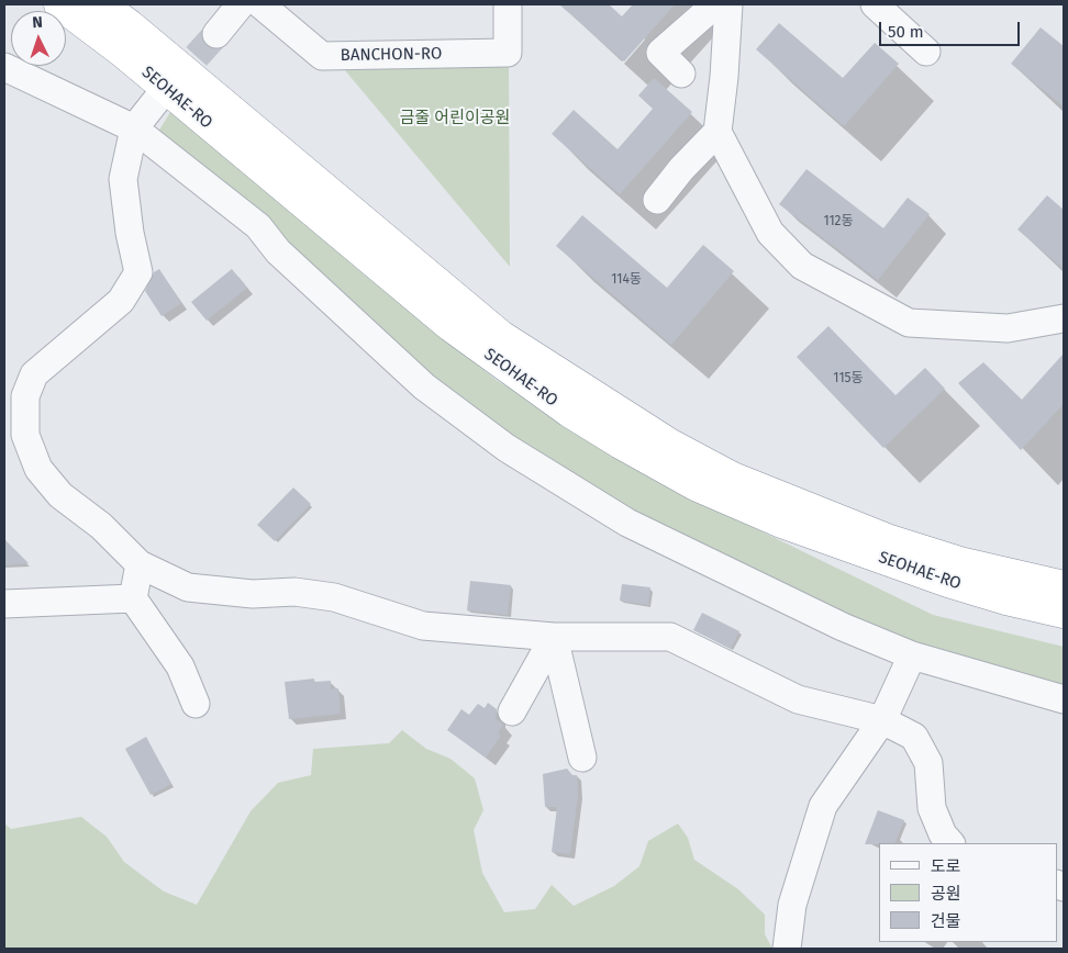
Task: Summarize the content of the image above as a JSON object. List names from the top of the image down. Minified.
{"streets":{"highway":["SEOHAE-RO"],"street":["BANCHON-RO"]},"parks":["금줄 어린이공원"],"house_numbers":["112동","114동","115동"],"legend":["도로","공원","건물"],"scale_bar":"50 m","north":"top"}
